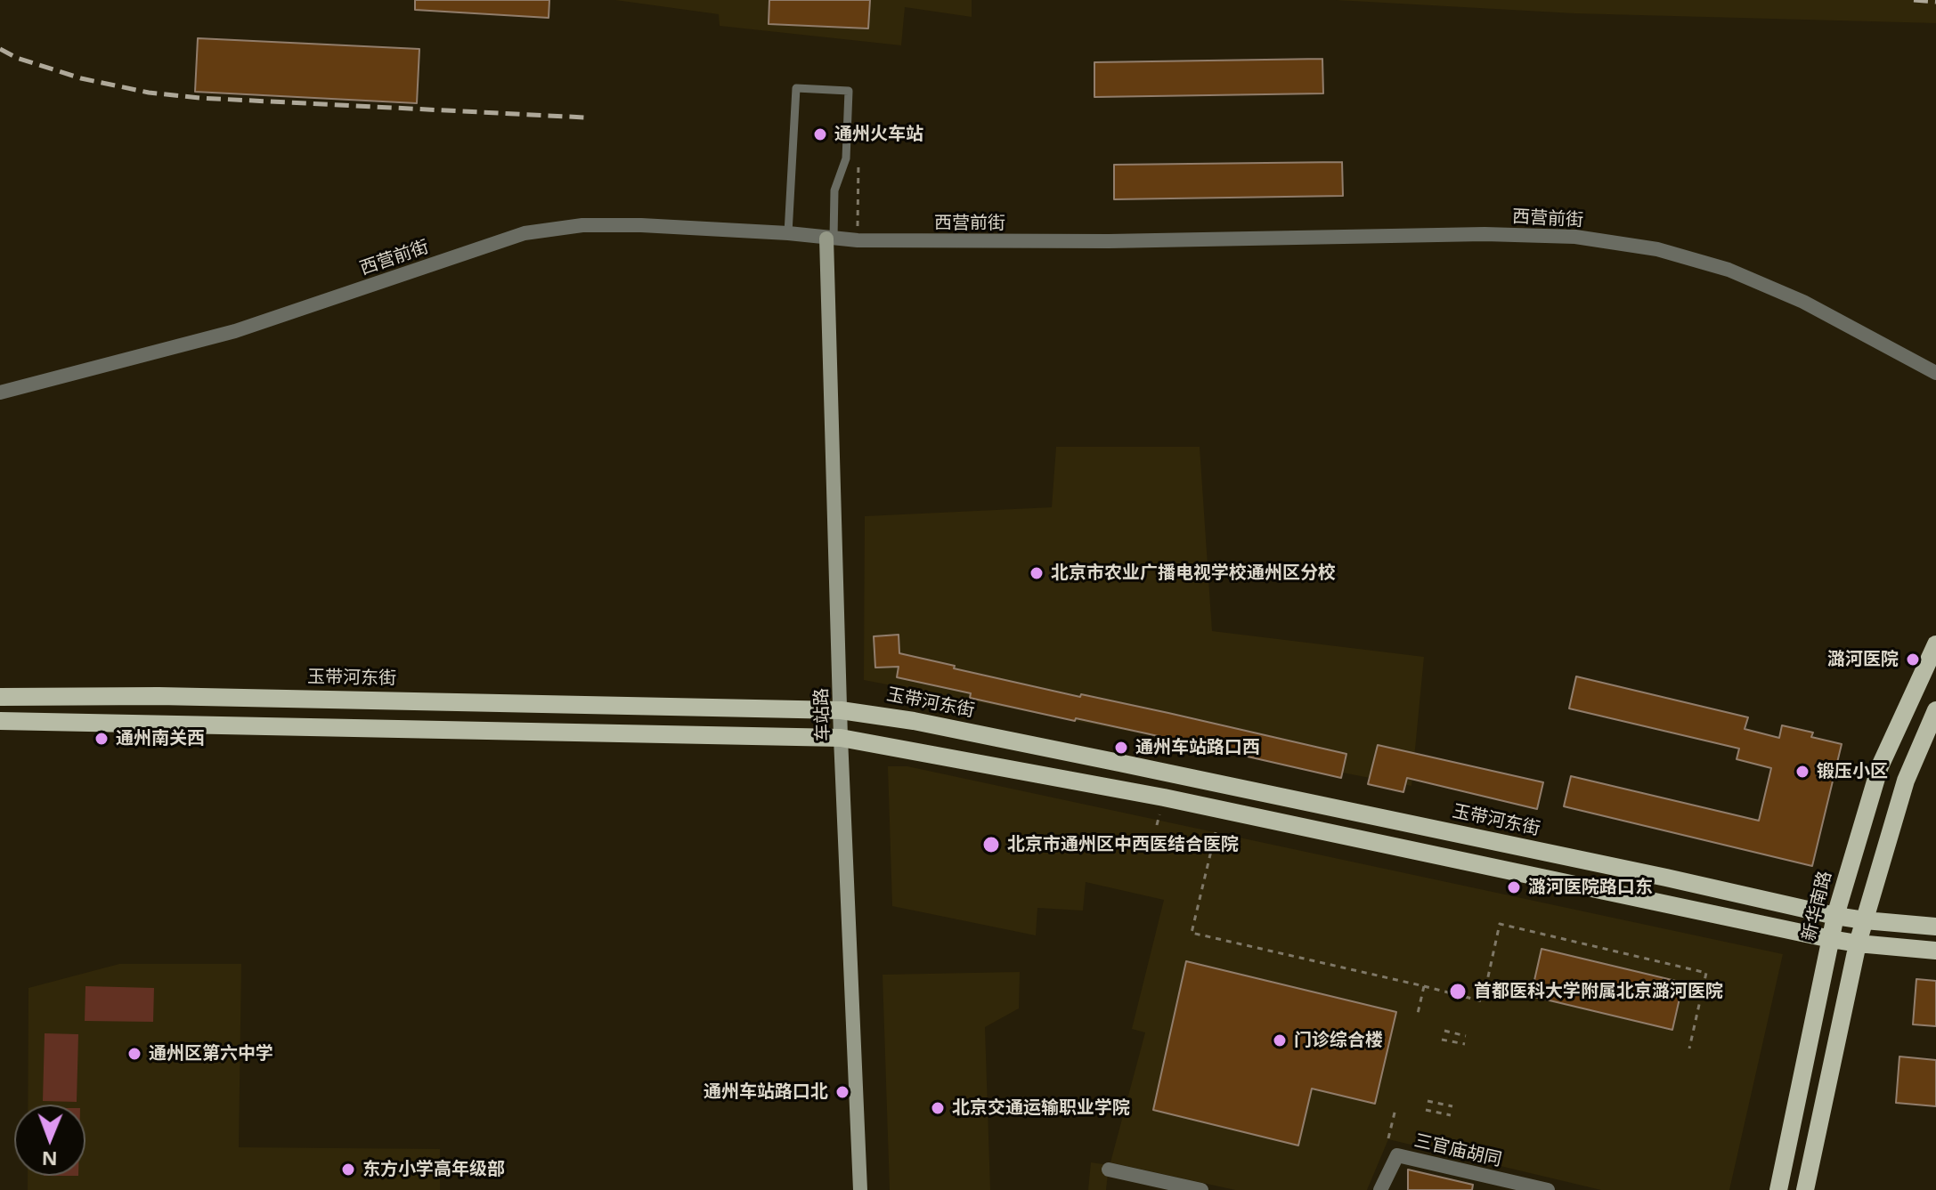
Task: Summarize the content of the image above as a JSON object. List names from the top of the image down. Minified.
{"streets":{"main road":["玉带河东街","新华南路"],"street":["西营前街","车站路","三官庙胡同"]},"crossings":[["西营前街","车站路"],["玉带河东街","车站路"],["玉带河东街","新华南路"]],"places":["通州火车站","北京市农业广播电视学校通州区分校","潞河医院","通州南关西","通州车站路口西","锻压小区","北京市通州区中西医结合医院","潞河医院路口东","首都医科大学附属北京潞河医院","门诊综合楼","通州区第六中学","通州车站路口北","北京交通运输职业学院","东方小学高年级部"],"north":"bottom"}
